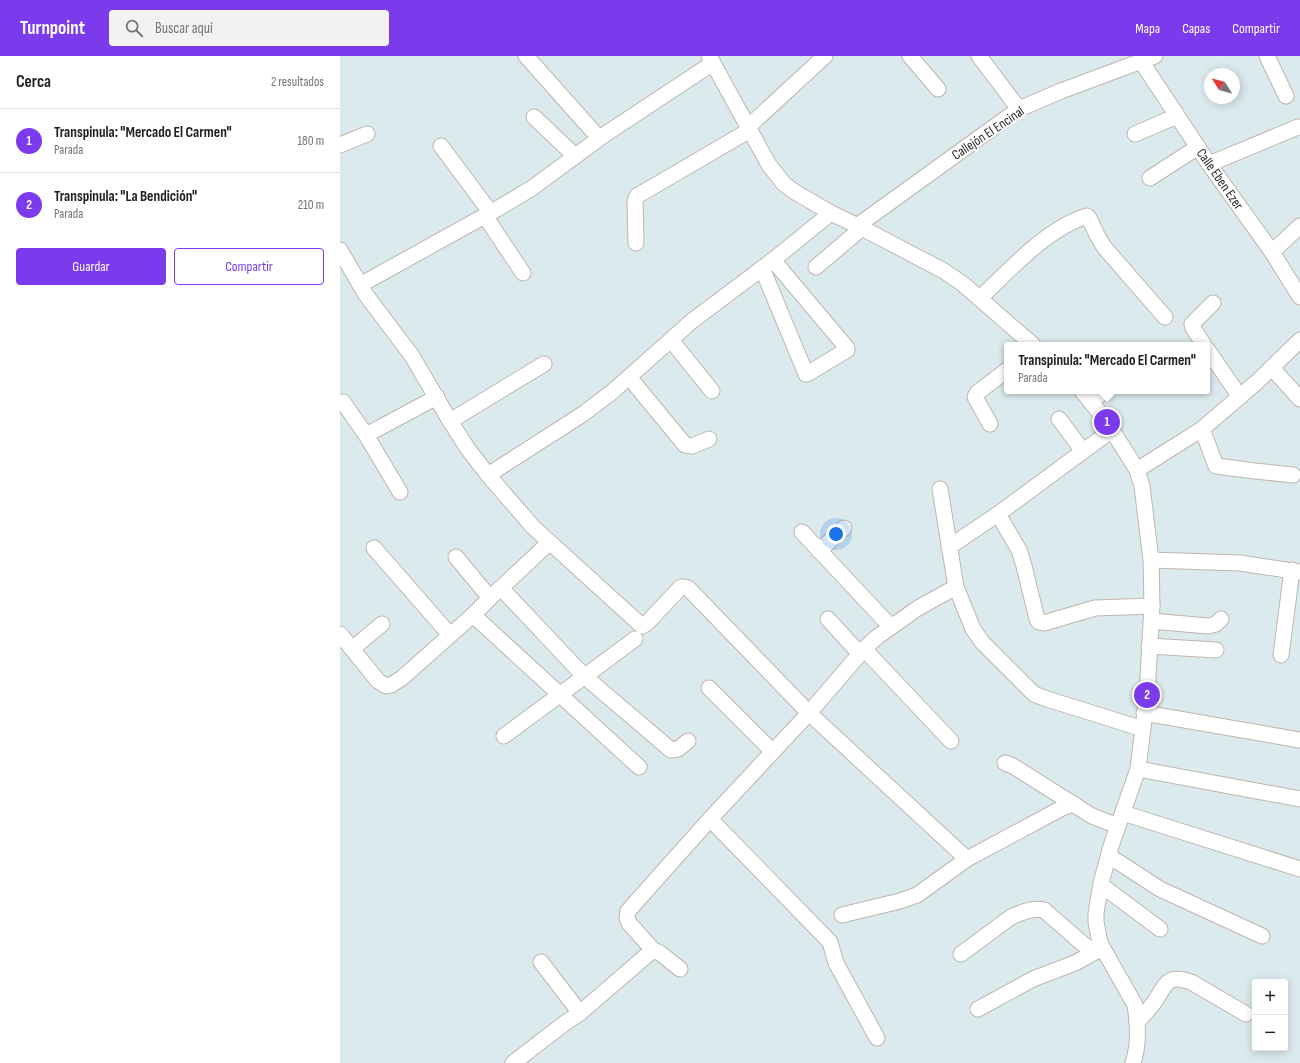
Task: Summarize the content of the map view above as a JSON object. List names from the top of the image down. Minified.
{"streets":{"street":["Callejón El Encinal","Calle Eben Ezer"]},"crossings":[["Callejón El Encinal","Calle Eben Ezer"]],"north":"top left","page":{"header":"Turnpoint","search":"Buscar aquí","nav":["Mapa","Capas","Compartir"],"heading":["Cerca","2 resultados"],"list":[{"mark":"1","name":"Transpinula: \"Mercado El Carmen\"","note":"Parada","value":"180 m"},{"mark":"2","name":"Transpinula: \"La Bendición\"","note":"Parada","value":"210 m"}],"buttons":["Guardar","Compartir"],"popup":["Transpinula: \"Mercado El Carmen\"","Parada"],"pins":["1","2"],"map_buttons":["+","−"]}}
